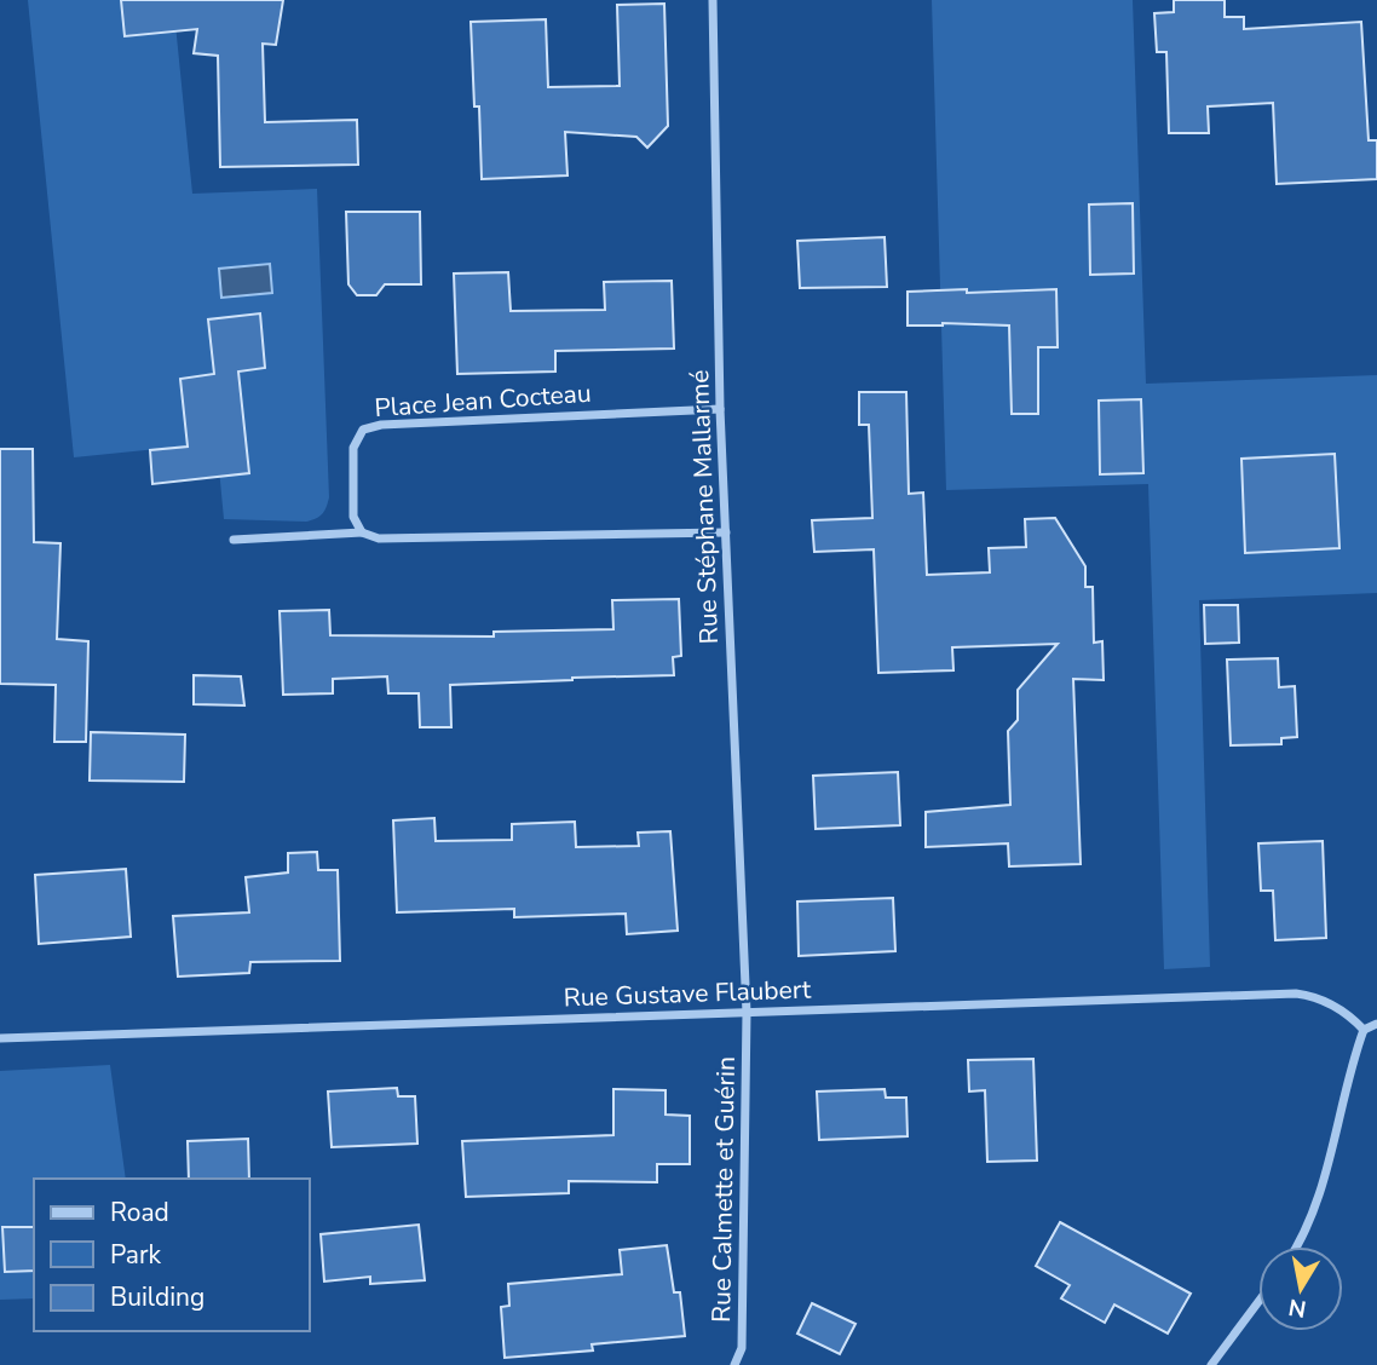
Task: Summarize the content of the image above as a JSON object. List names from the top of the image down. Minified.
{"streets":{"street":["Place Jean Cocteau","Rue Stéphane Mallarmé","Rue Gustave Flaubert","Rue Calmette et Guérin"]},"crossings":[["Place Jean Cocteau","Rue Stéphane Mallarmé"],["Rue Stéphane Mallarmé","Rue Gustave Flaubert"],["Rue Stéphane Mallarmé","Rue Calmette et Guérin"],["Rue Gustave Flaubert","Rue Calmette et Guérin"]],"legend":["Road","Park","Building"],"north":"bottom"}
